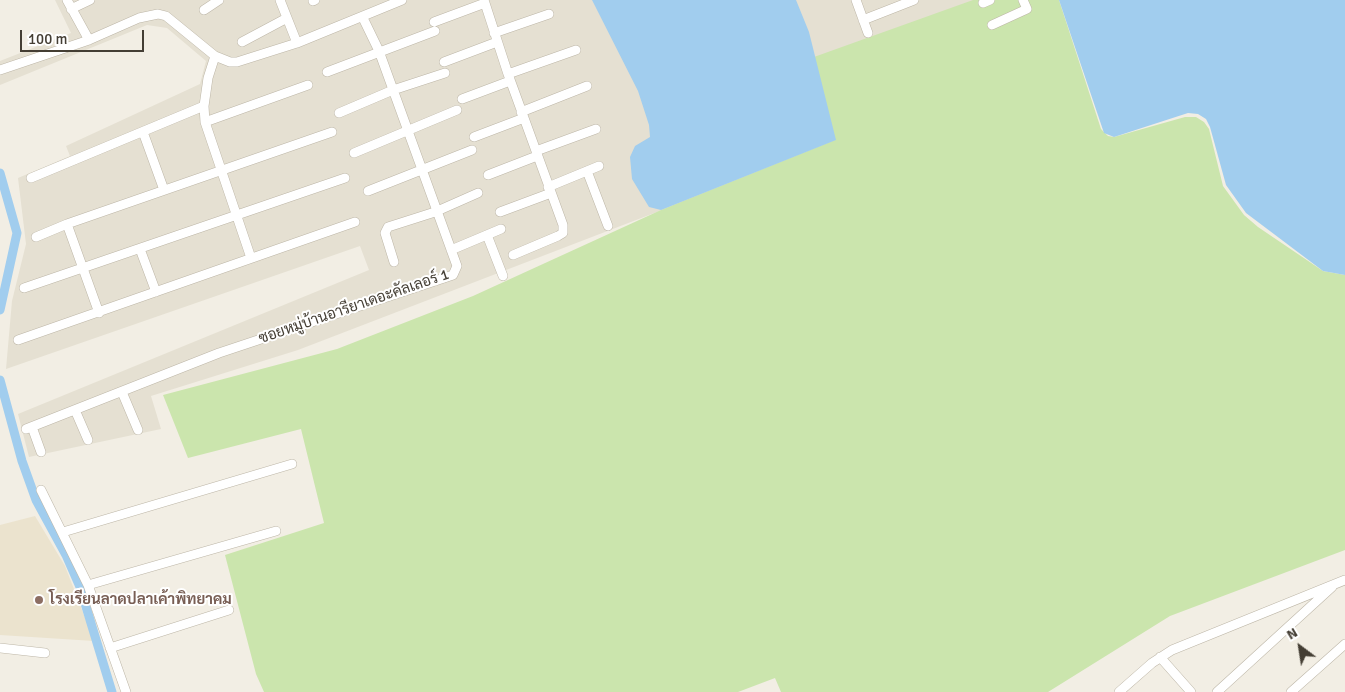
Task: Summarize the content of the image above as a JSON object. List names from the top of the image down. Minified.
{"streets":{"street":["ซอยหมู่บ้านอารียาเดอะคัลเลอร์ 1"]},"places":["โรงเรียนลาดปลาเค้าพิทยาคม"],"scale_bar":"100 m","north":"top left"}
